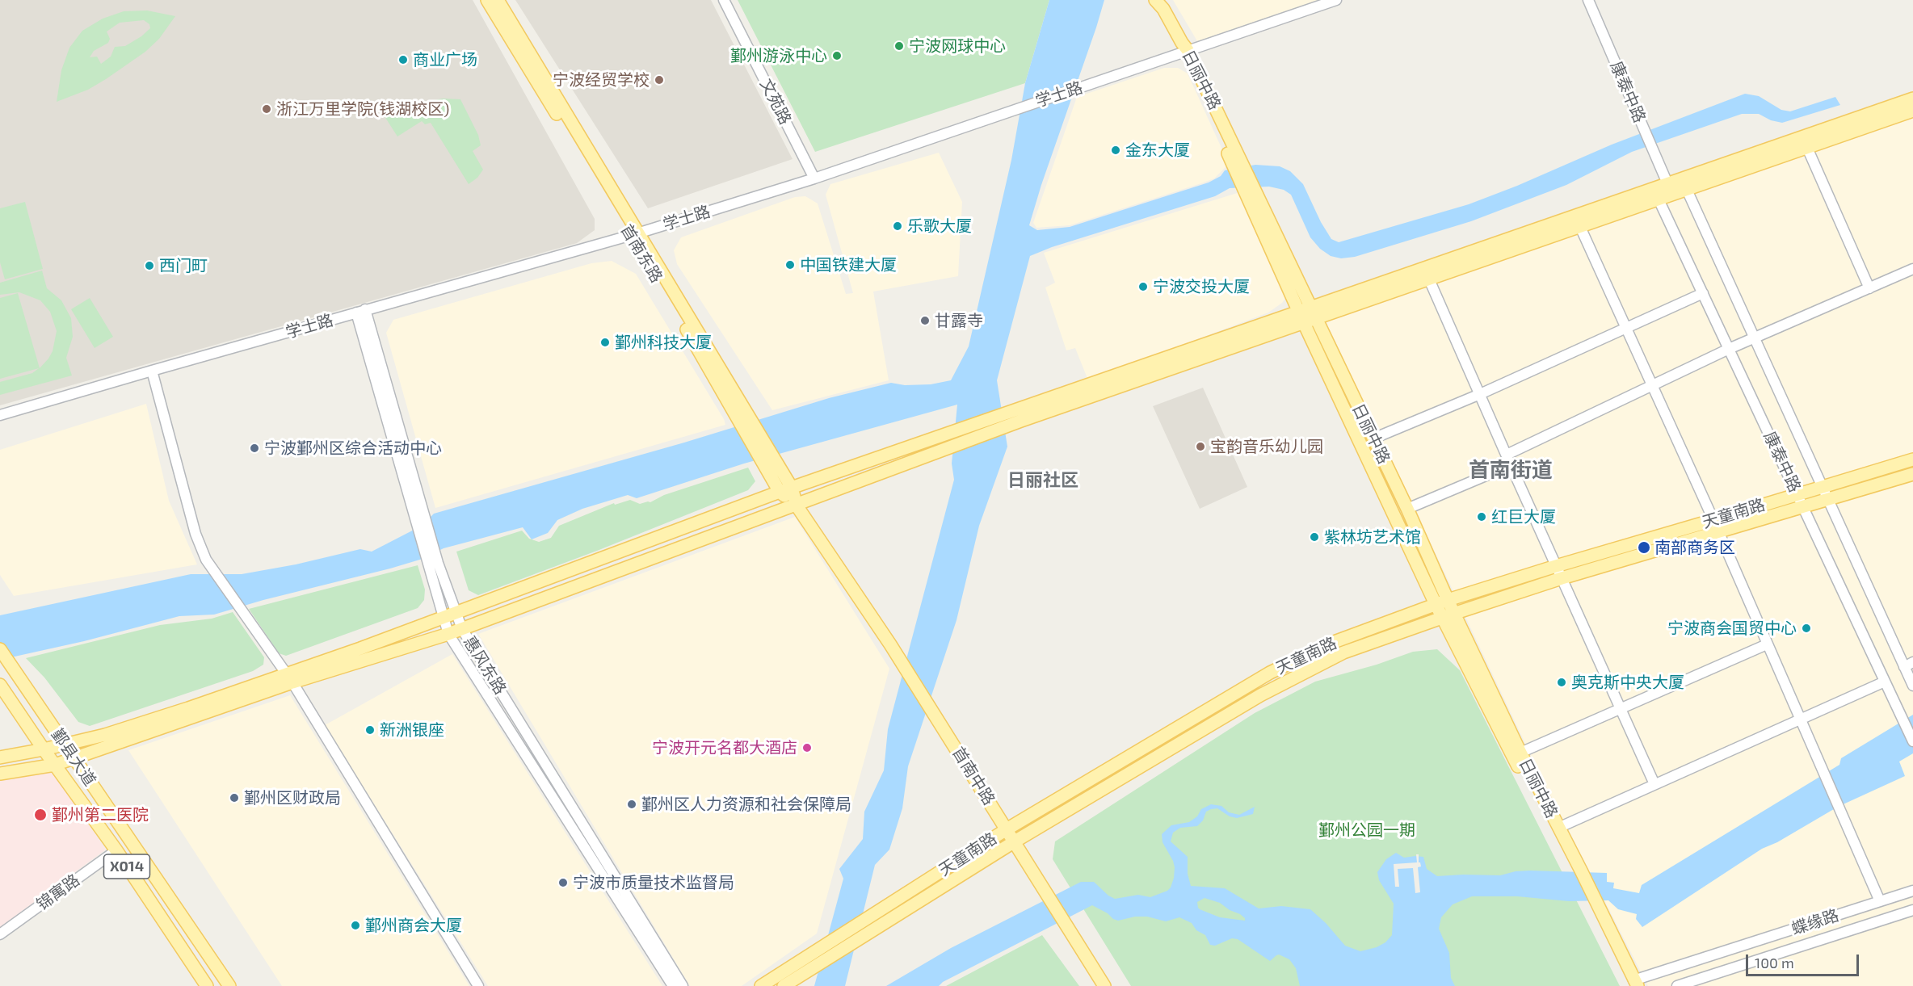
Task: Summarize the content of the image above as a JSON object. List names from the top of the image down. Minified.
{"streets":{"main road":["日丽中路","首南东路","天童南路","鄞县大道","首南中路","X014"],"street":["康泰中路","学士路","文苑路","惠风东路","锦寓路","蝶缘路"]},"crossings":[["日丽中路","学士路"],["日丽中路","天童南路"],["康泰中路","天童南路"],["学士路","文苑路"],["学士路","首南东路"],["学士路","惠风东路"],["首南东路","首南中路"],["天童南路","首南中路"],["鄞县大道","锦寓路"]],"districts":["首南街道","日丽社区"],"parks":["鄞州公园一期"],"places":["宁波网球中心","鄞州游泳中心","商业广场","宁波经贸学校","浙江万里学院(钱湖校区)","金东大厦","乐歌大厦","中国铁建大厦","西门町","宁波交投大厦","甘露寺","鄞州科技大厦","宝韵音乐幼儿园","宁波鄞州区综合活动中心","红巨大厦","紫林坊艺术馆","南部商务区","宁波商会国贸中心","奥克斯中央大厦","新洲银座","宁波开元名都大酒店","鄞州区财政局","鄞州区人力资源和社会保障局","鄞州第二医院","宁波市质量技术监督局","鄞州商会大厦"],"scale_bar":"100 m"}
